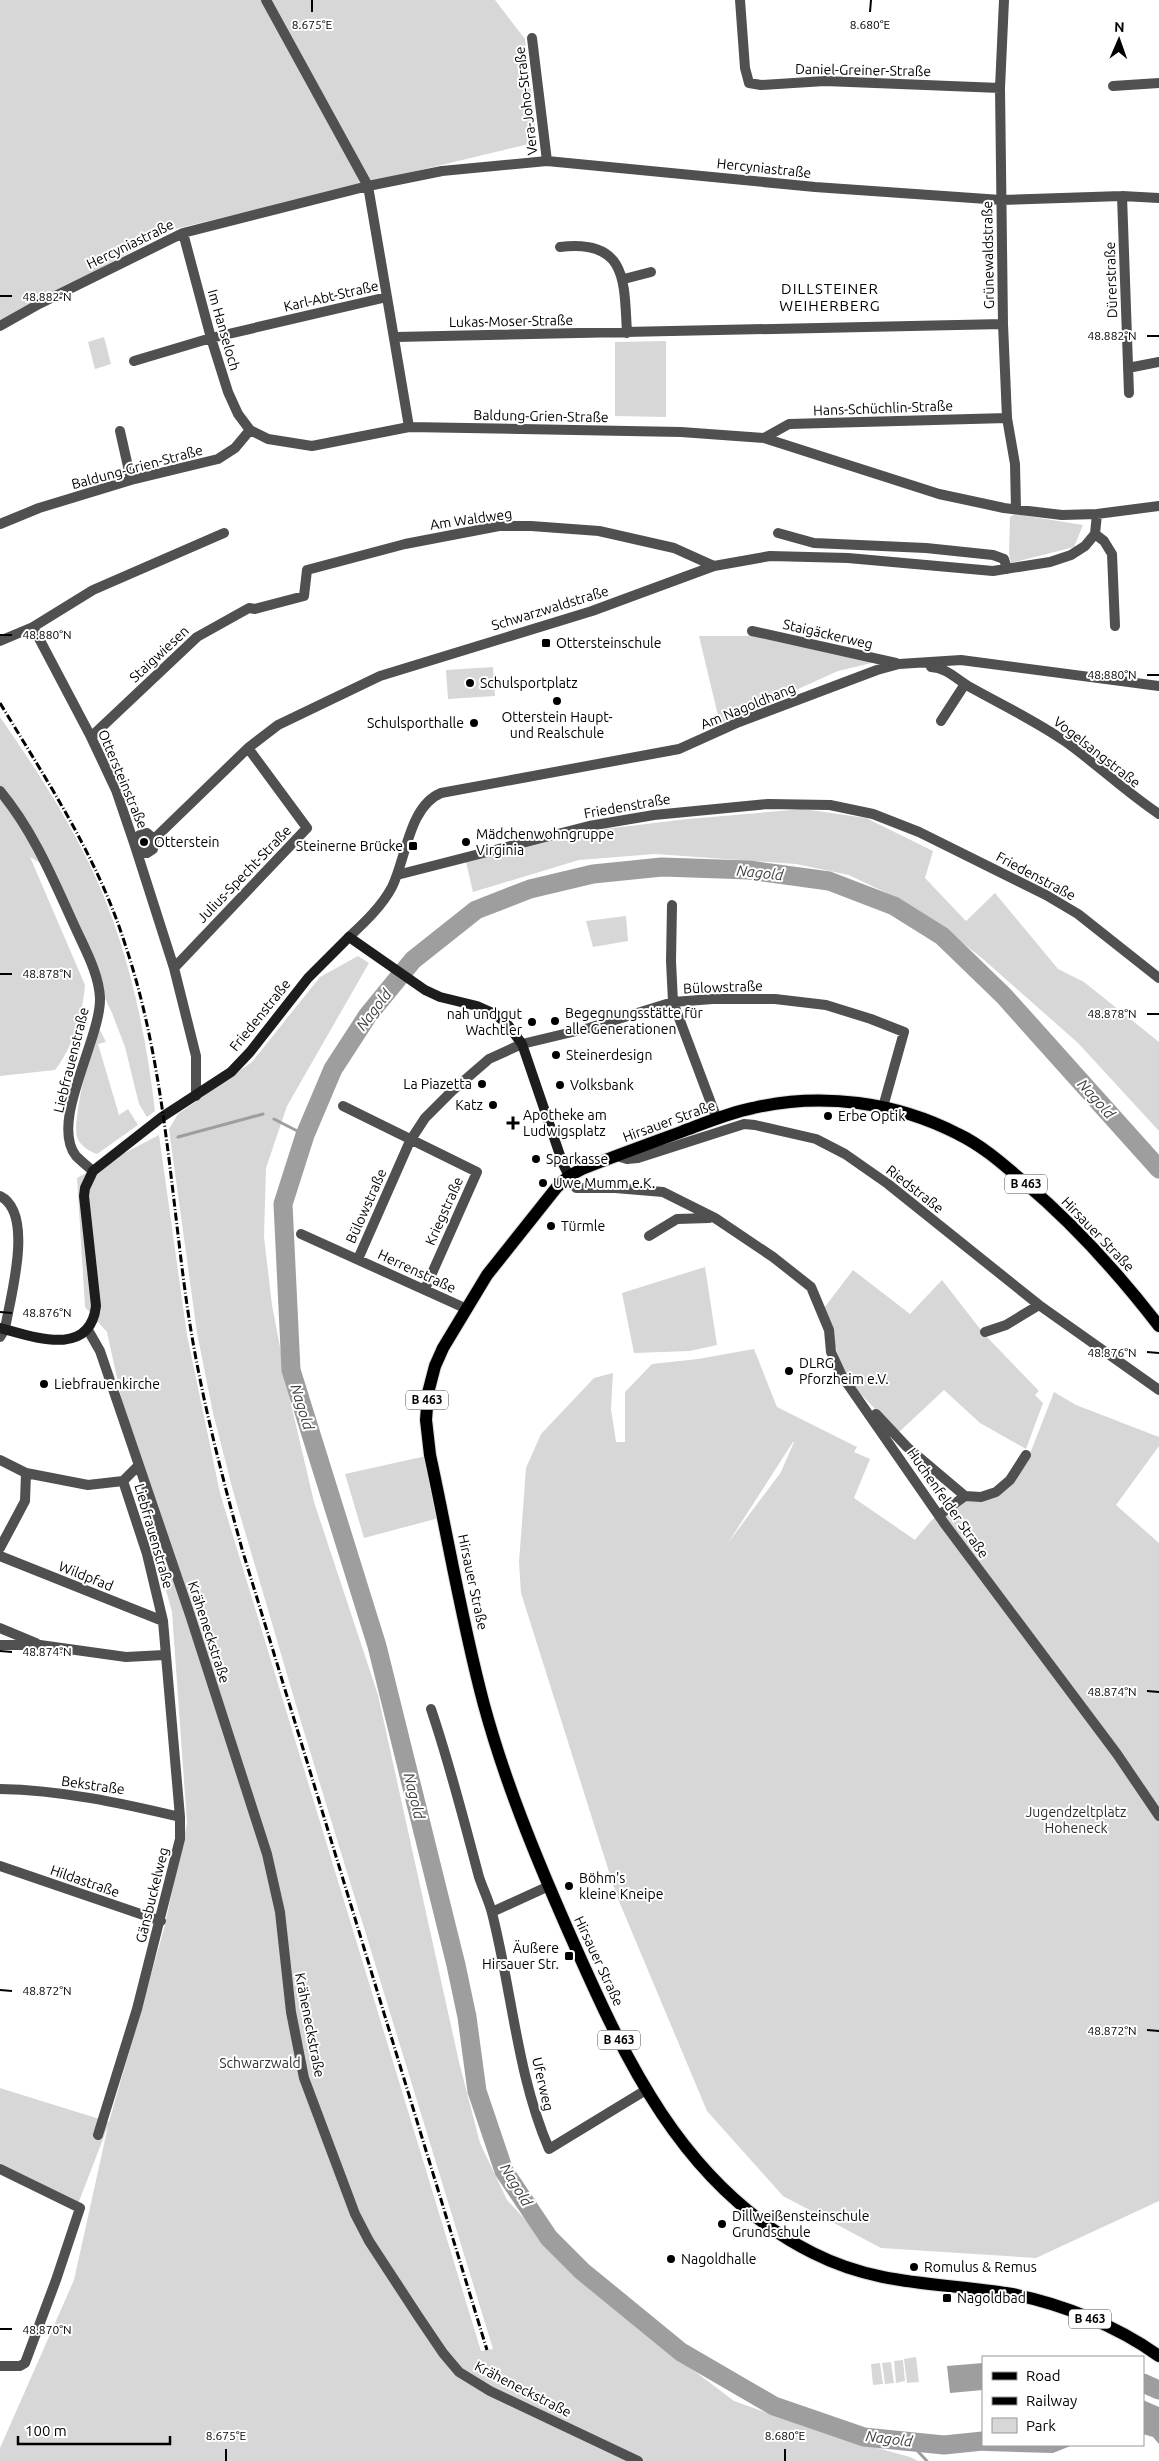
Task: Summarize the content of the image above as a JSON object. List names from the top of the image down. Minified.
{"streets":{"main road":["Hirsauer Straße","B 463"],"street":["Daniel-Greiner-Straße","Vera-Joho-Straße","Hercyniastraße","Grünewaldstraße","Dürerstraße","Karl-Abt-Straße","Lukas-Moser-Straße","Im Hanseloch","Hans-Schüchlin-Straße","Baldung-Grien-Straße","Am Waldweg","Schwarzwaldstraße","Staigäckerweg","Staigwiesen","Am Nagoldhang","Vogelsangstraße","Ottersteinstraße","Friedenstraße","Julius-Specht-Straße","Bülowstraße","Liebfrauenstraße","Riedstraße","Kriegstraße","Herrenstraße","Huchenfelder Straße","Wildpfad","Kräheneckstraße","Bekstraße","Hildastraße","Gänsbuckelweg","Uferweg"]},"crossings":[["Daniel-Greiner-Straße","Grünewaldstraße"],["Vera-Joho-Straße","Hercyniastraße"],["Hercyniastraße","Grünewaldstraße"],["Hercyniastraße","Dürerstraße"],["Hercyniastraße","Im Hanseloch"],["Grünewaldstraße","Lukas-Moser-Straße"],["Grünewaldstraße","Hans-Schüchlin-Straße"],["Grünewaldstraße","Baldung-Grien-Straße"],["Karl-Abt-Straße","Lukas-Moser-Straße"],["Karl-Abt-Straße","Im Hanseloch"],["Karl-Abt-Straße","Baldung-Grien-Straße"],["Im Hanseloch","Baldung-Grien-Straße"],["Hans-Schüchlin-Straße","Baldung-Grien-Straße"],["Am Waldweg","Schwarzwaldstraße"],["Am Waldweg","Staigwiesen"],["Schwarzwaldstraße","Ottersteinstraße"],["Schwarzwaldstraße","Julius-Specht-Straße"],["Staigäckerweg","Am Nagoldhang"],["Staigäckerweg","Vogelsangstraße"],["Staigwiesen","Ottersteinstraße"],["Am Nagoldhang","Vogelsangstraße"],["Am Nagoldhang","Friedenstraße"],["Ottersteinstraße","Friedenstraße"],["Ottersteinstraße","Julius-Specht-Straße"],["Friedenstraße","Liebfrauenstraße"],["Bülowstraße","Hirsauer Straße"],["Bülowstraße","Kriegstraße"],["Bülowstraße","Herrenstraße"],["Liebfrauenstraße","Wildpfad"],["Liebfrauenstraße","Kräheneckstraße"],["Liebfrauenstraße","Gänsbuckelweg"],["Hirsauer Straße","Riedstraße"],["Hirsauer Straße","Herrenstraße"],["Hirsauer Straße","Huchenfelder Straße"],["Hirsauer Straße","Uferweg"],["Kriegstraße","Herrenstraße"],["Bekstraße","Gänsbuckelweg"],["Hildastraße","Gänsbuckelweg"]],"districts":["DILLSTEINER WEIHERBERG"],"water":["Nagold"],"parks":["Jugendzeltplatz Hoheneck","Schwarzwald"],"places":{"transit":["Ottersteinschule","Steinerne Brücke","Äußere Hirsauer Str.","Nagoldbad"],"other":["Schulsportplatz","Otterstein Haupt- und Realschule","Schulsporthalle","Otterstein","Mädchenwohngruppe Virginia","Begegnungsstätte für alle Generationen","nah und gut Wachtler","Steinerdesign","La Piazetta","Volksbank","Katz","Erbe Optik","Sparkasse","Uwe Mumm e.K.","Türmle","DLRG Pforzheim e.V.","Liebfrauenkirche","Böhm's kleine Kneipe","Dillweißensteinschule Grundschule","Nagoldhalle","Romulus & Remus"],"health":["Apotheke am Ludwigsplatz"]},"legend":["Road","Railway","Park"],"scale_bar":"100 m","north":"top","coordinates":["8.675°E","8.680°E","48.882°N","48.880°N","48.878°N","48.876°N","48.874°N","48.872°N","48.870°N"]}
